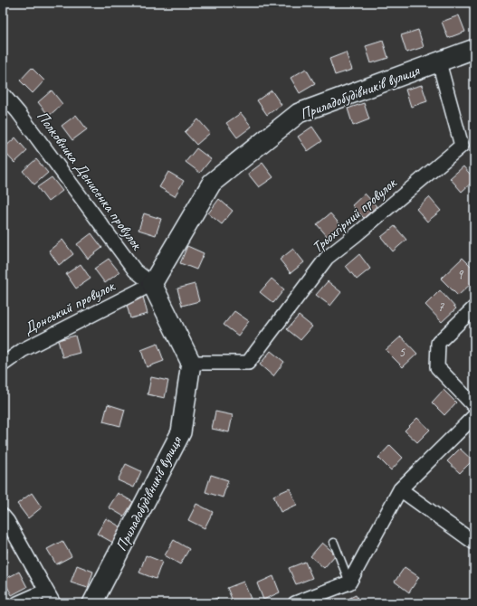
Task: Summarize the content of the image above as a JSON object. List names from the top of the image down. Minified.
{"streets":{"street":["Приладобудівників вулиця","Полковника Денисенка провулок","Трьохгірний провулок","Донський провулок"]},"crossings":[["Приладобудівників вулиця","Полковника Денисенка провулок"],["Приладобудівників вулиця","Трьохгірний провулок"],["Приладобудівників вулиця","Донський провулок"],["Полковника Денисенка провулок","Донський провулок"]],"house_numbers":["9","7","5"]}
